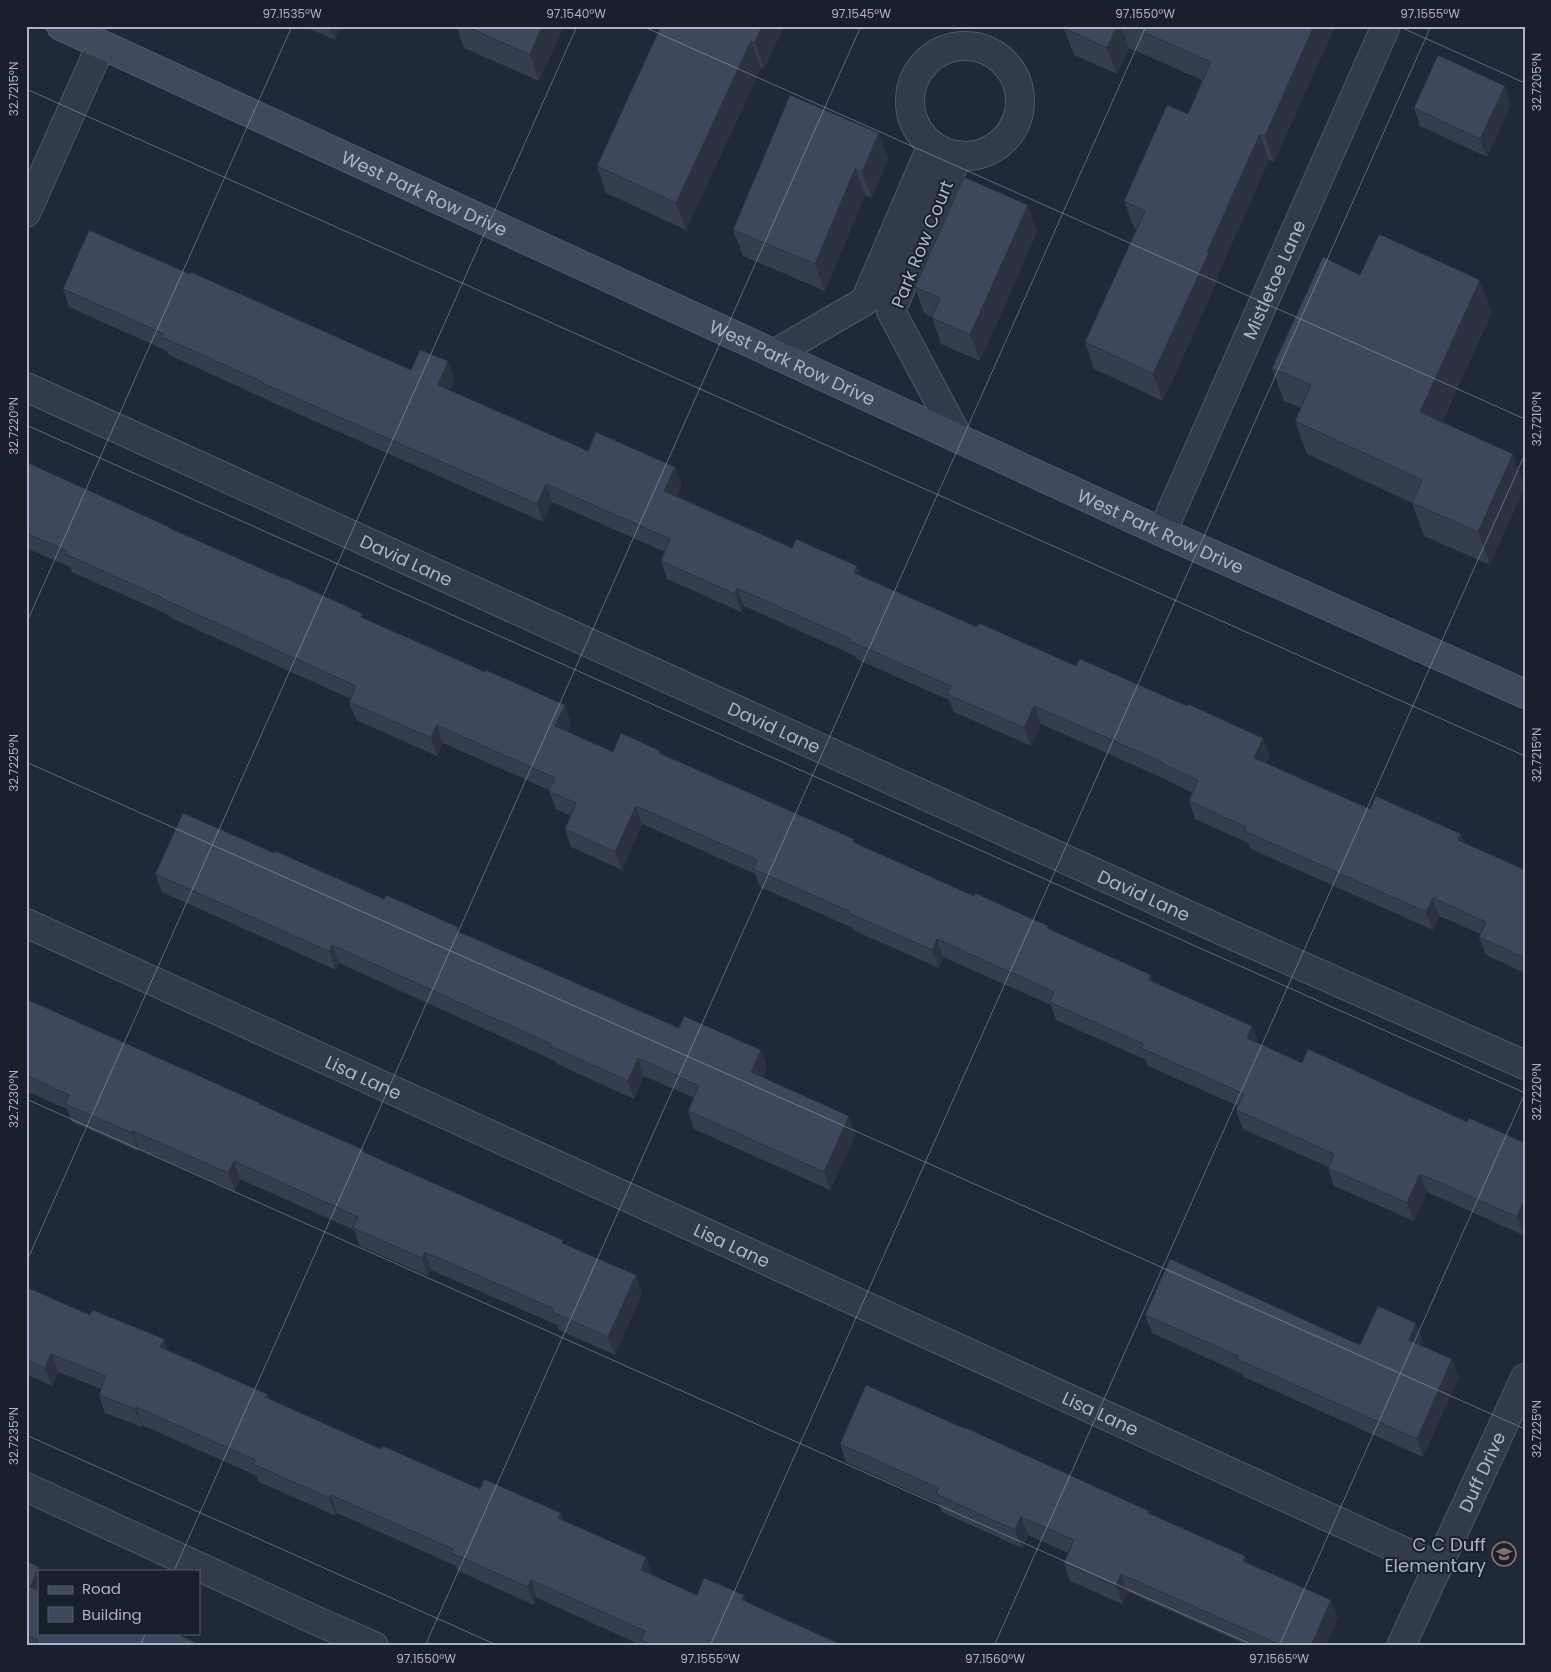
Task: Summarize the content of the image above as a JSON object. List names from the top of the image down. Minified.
{"streets":{"main road":["West Park Row Drive"],"street":["Park Row Court","Mistletoe Lane","David Lane","Lisa Lane","Duff Drive"]},"crossings":[["West Park Row Drive","Park Row Court"],["West Park Row Drive","Mistletoe Lane"],["Lisa Lane","Duff Drive"]],"places":{"school or university":["C C Duff Elementary"]},"legend":["Road","Building"],"coordinates":["97.1535°W","97.1540°W","97.1545°W","97.1550°W","97.1555°W","32.7205°N","32.7215°N","32.7210°N","32.7220°N","32.7225°N","32.7230°N","32.7235°N","97.1560°W","97.1565°W"]}
